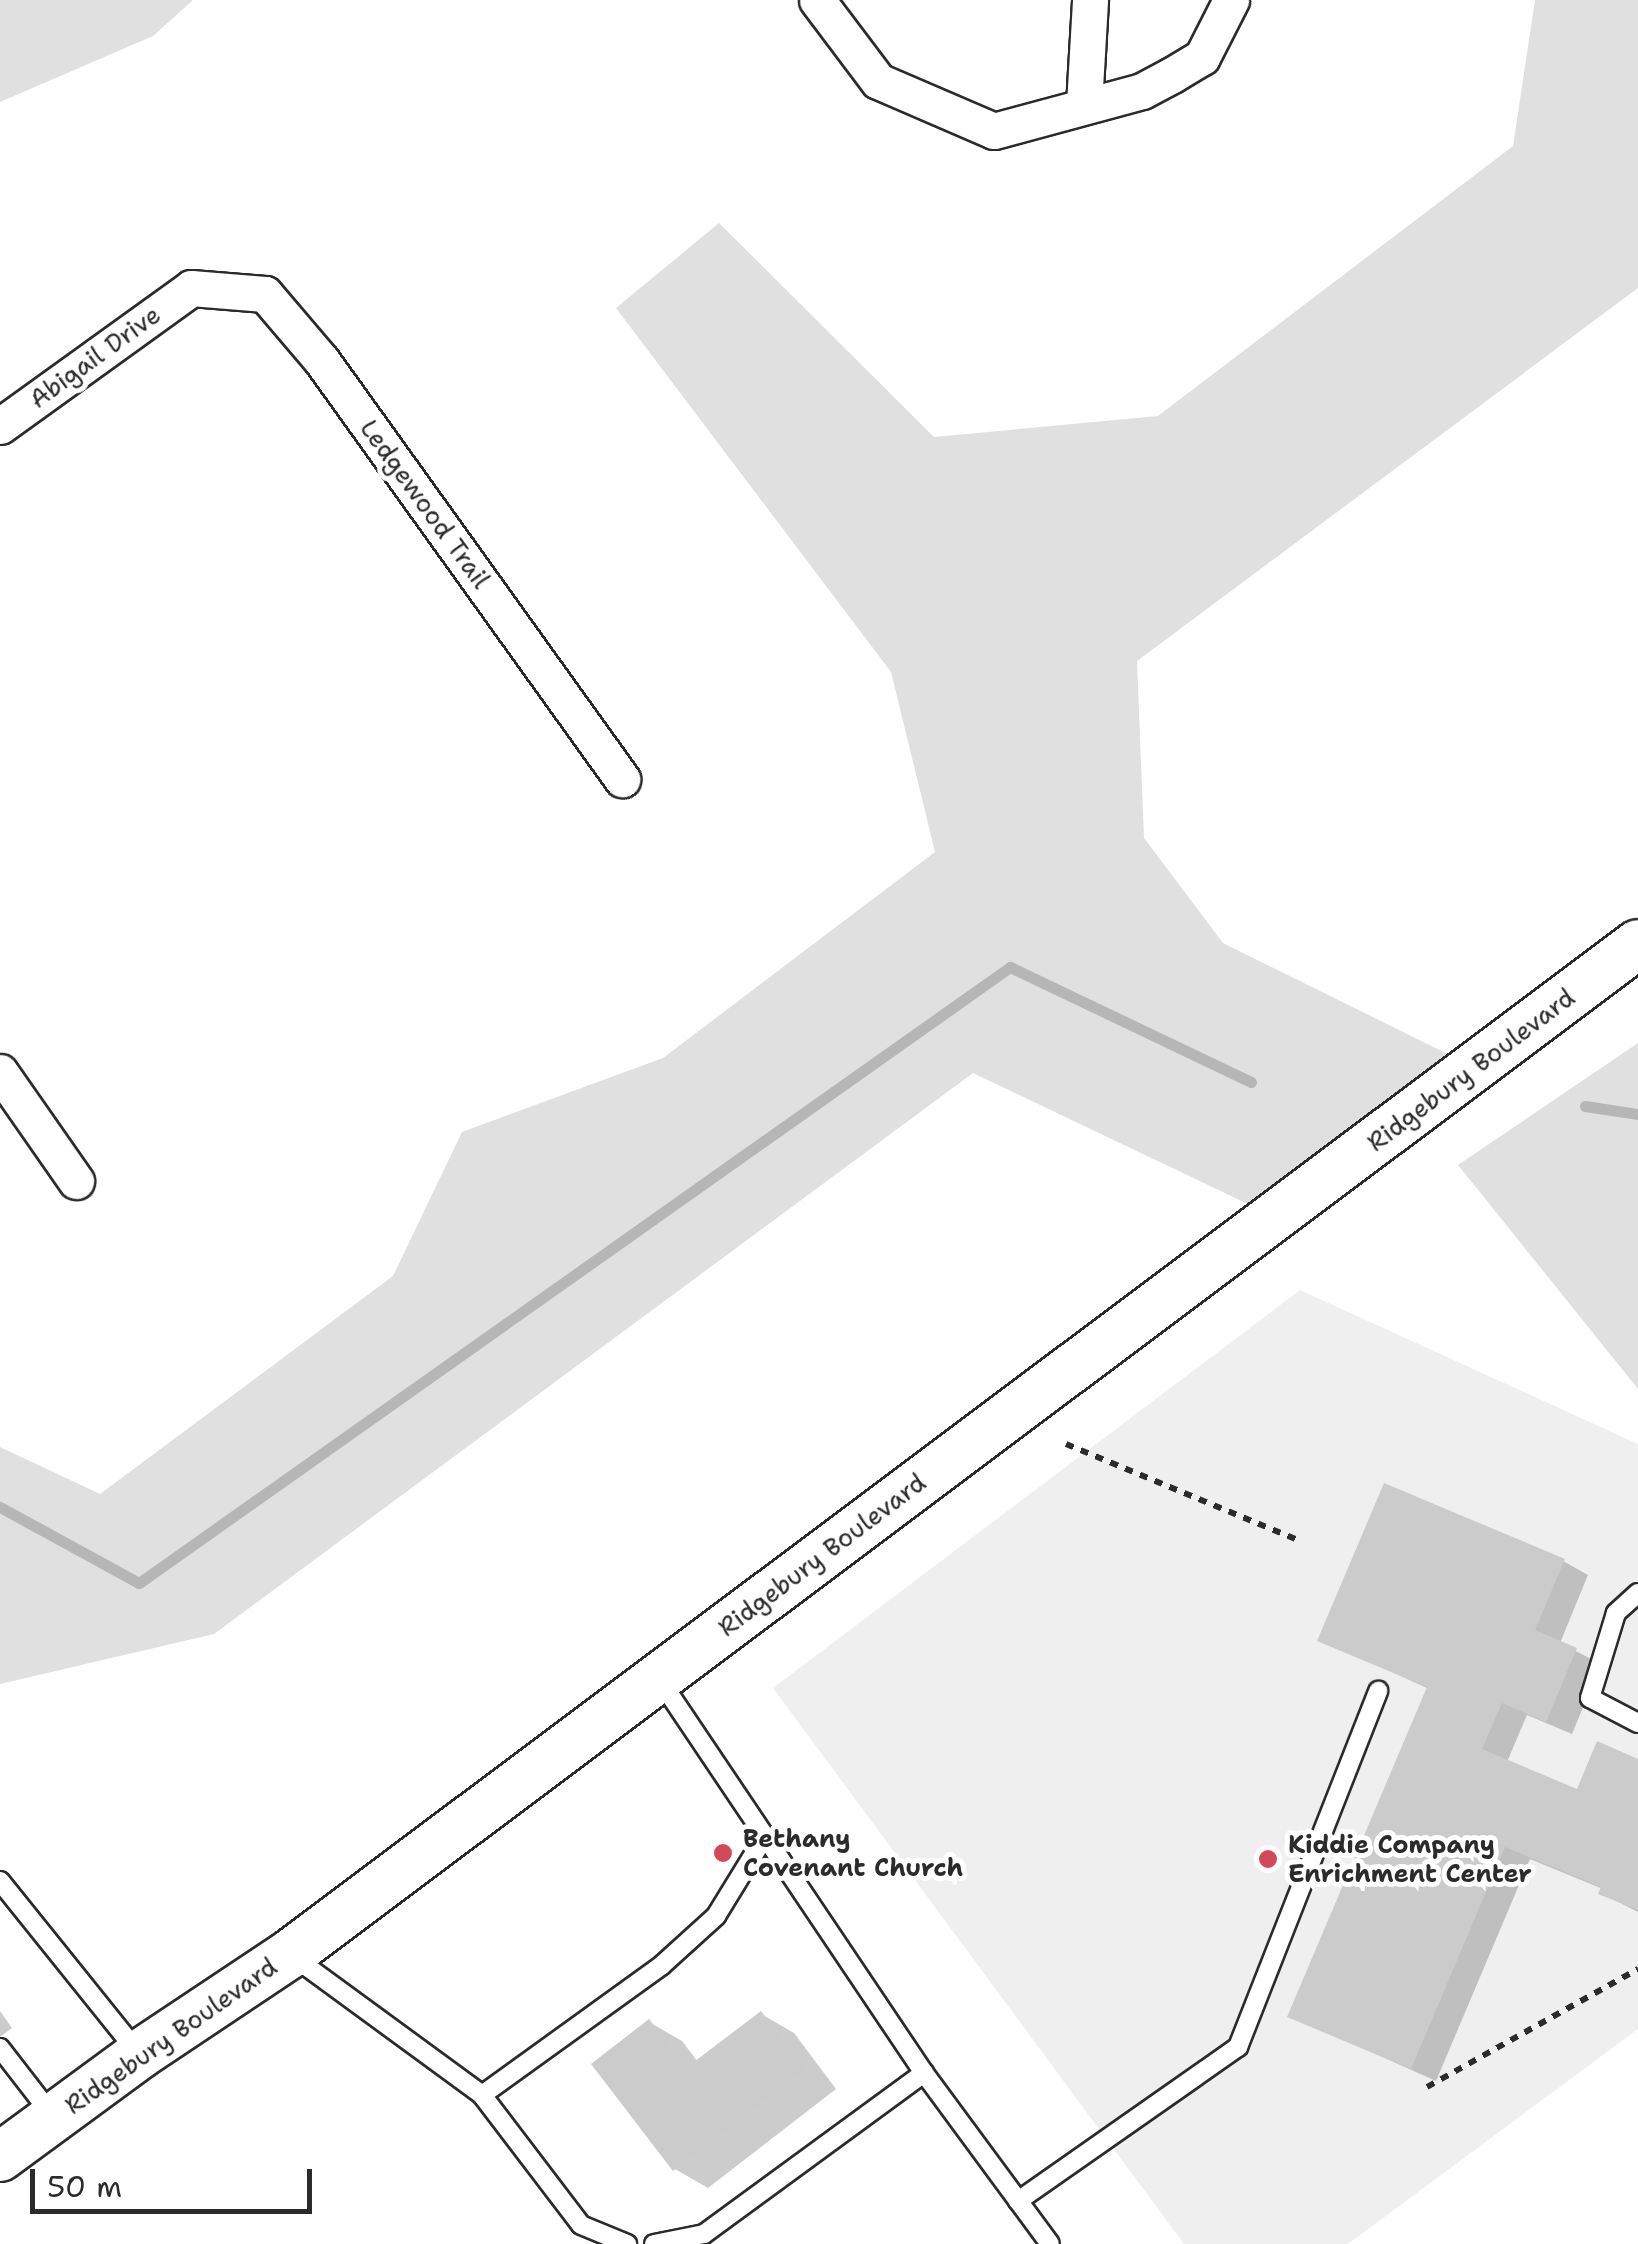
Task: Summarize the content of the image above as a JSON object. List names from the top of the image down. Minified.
{"streets":{"street":["Abigail Drive","Ledgewood Trail","Ridgebury Boulevard"]},"crossings":[["Abigail Drive","Ledgewood Trail"]],"places":["Bethany Covenant Church","Kiddie Company Enrichment Center"],"scale_bar":"50 m"}
